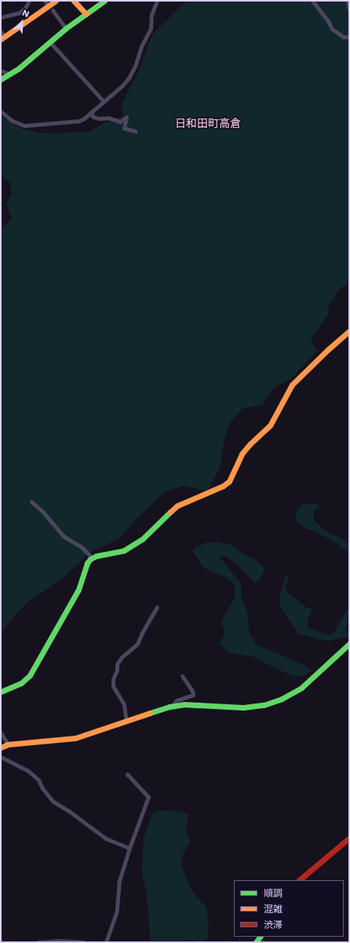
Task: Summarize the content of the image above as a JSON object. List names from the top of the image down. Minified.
{"districts":["日和田町高倉"],"legend":["順調","混雑","渋滞"],"north":"top right"}
